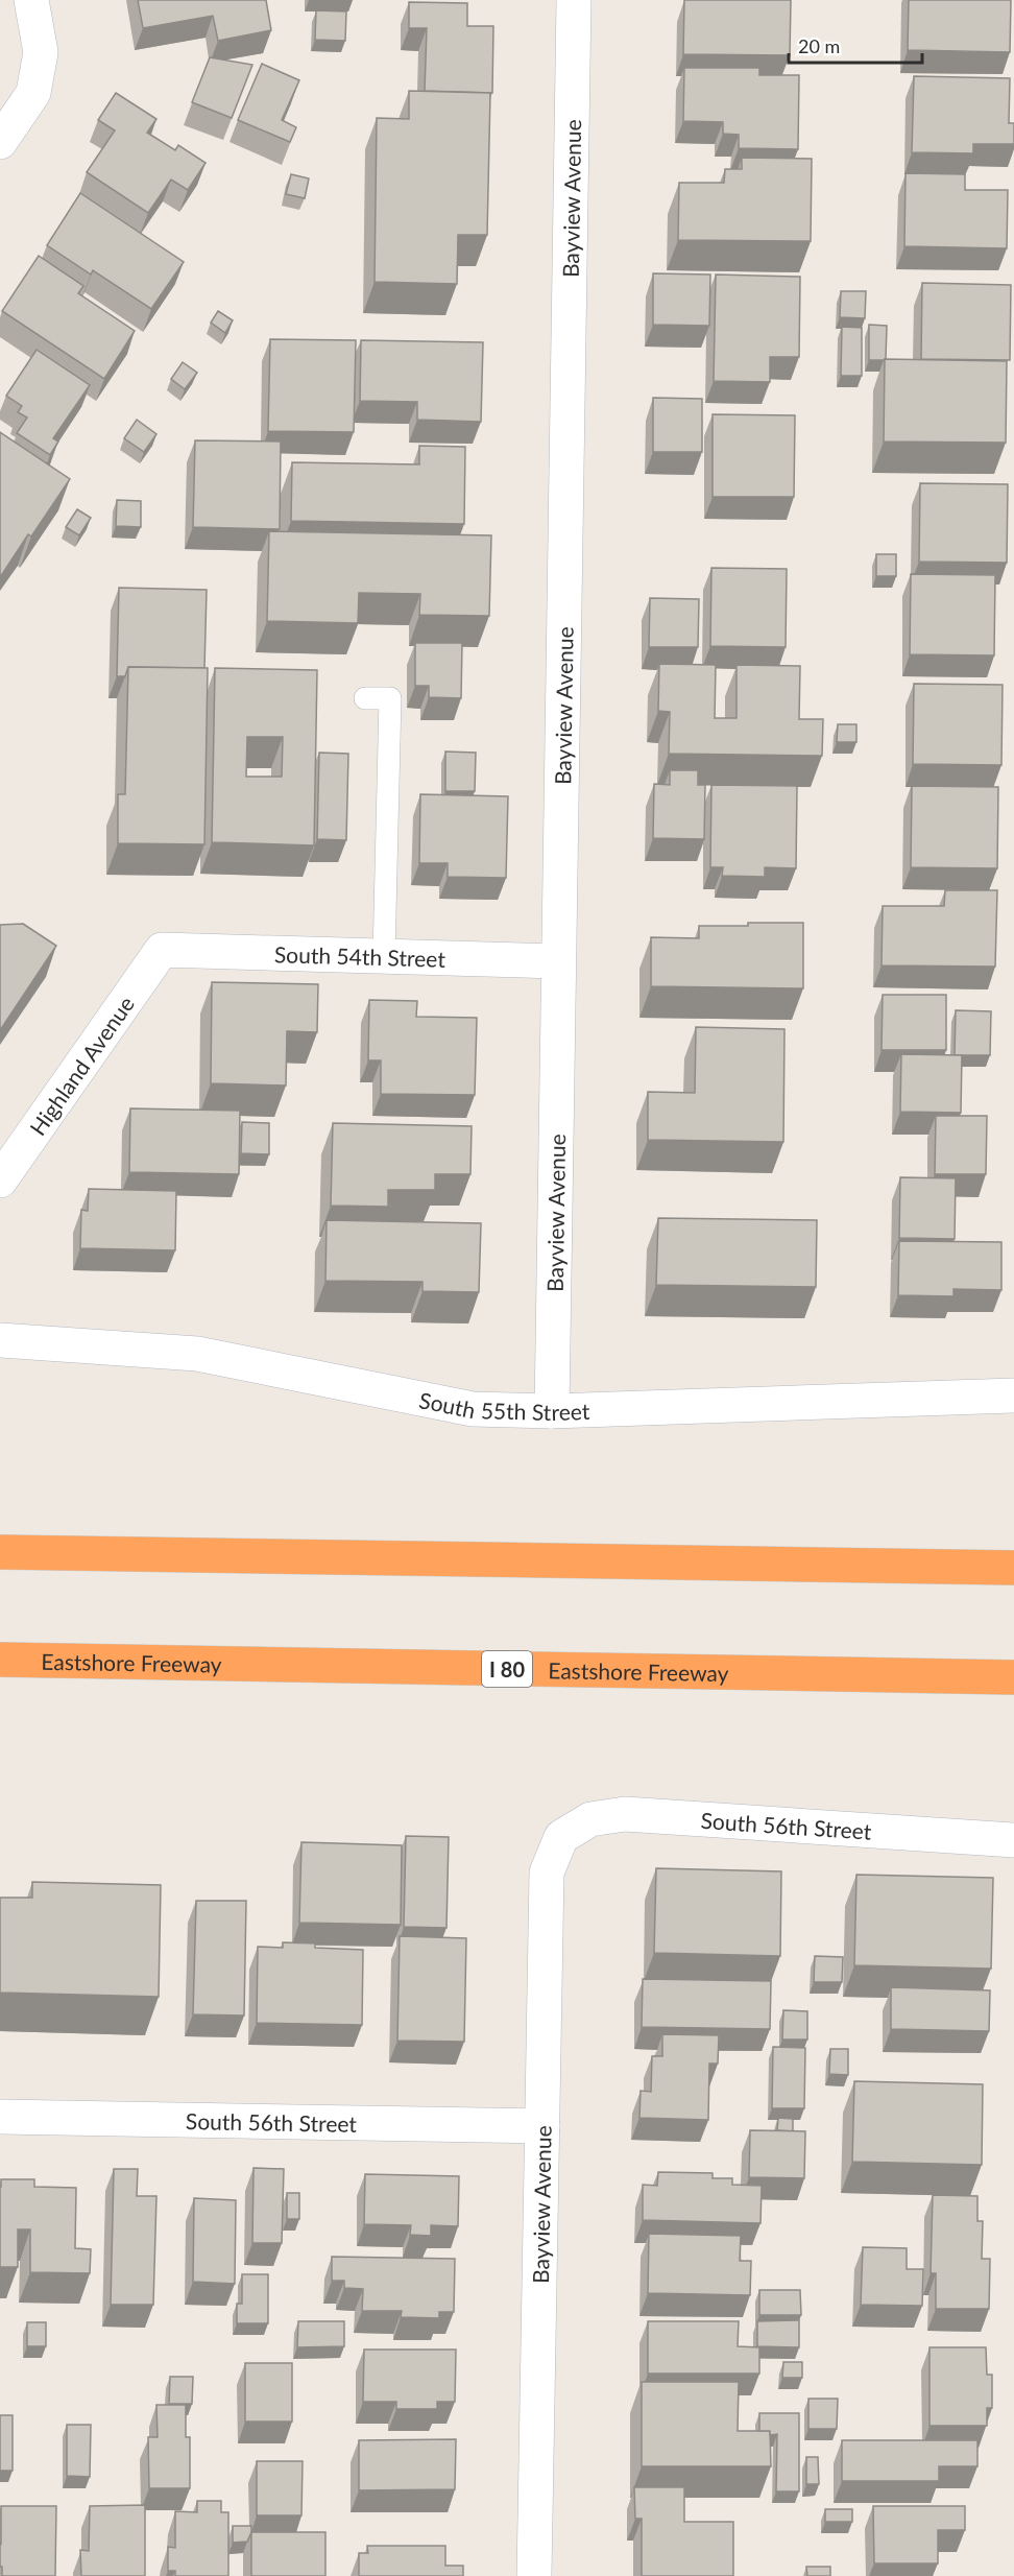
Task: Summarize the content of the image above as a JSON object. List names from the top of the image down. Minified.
{"streets":{"highway":["Eastshore Freeway","I 80"],"street":["Bayview Avenue","South 54th Street","Highland Avenue","South 55th Street","South 56th Street"]},"crossings":[["Bayview Avenue","South 54th Street"],["Bayview Avenue","South 55th Street"],["Bayview Avenue","South 56th Street"],["South 54th Street","Highland Avenue"]],"scale_bar":"20 m"}
